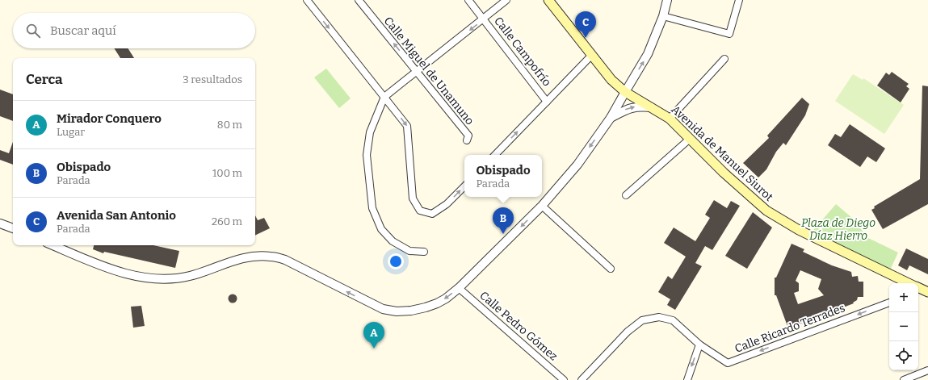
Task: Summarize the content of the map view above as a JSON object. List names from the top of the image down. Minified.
{"streets":{"main road":["Avenida de Manuel Siurot"],"street":["Calle Campofrío","Calle Miguel de Unamuno","Calle Pedro Gómez","Calle Ricardo Terrades"]},"crossings":[["Avenida de Manuel Siurot","Calle Pedro Gómez"]],"one_way":["Calle Ricardo Terrades"],"parks":["Plaza de Diego Díaz Hierro"],"page":{"pins":["C","B","A"],"search":"Buscar aquí","heading":["Cerca","3 resultados"],"list":[{"mark":"A","name":"Mirador Conquero","note":"Lugar","value":"80 m"},{"mark":"B","name":"Obispado","note":"Parada","value":"100 m"},{"mark":"C","name":"Avenida San Antonio","note":"Parada","value":"260 m"}],"popup":["Obispado","Parada"],"map_buttons":["+","−"]}}
